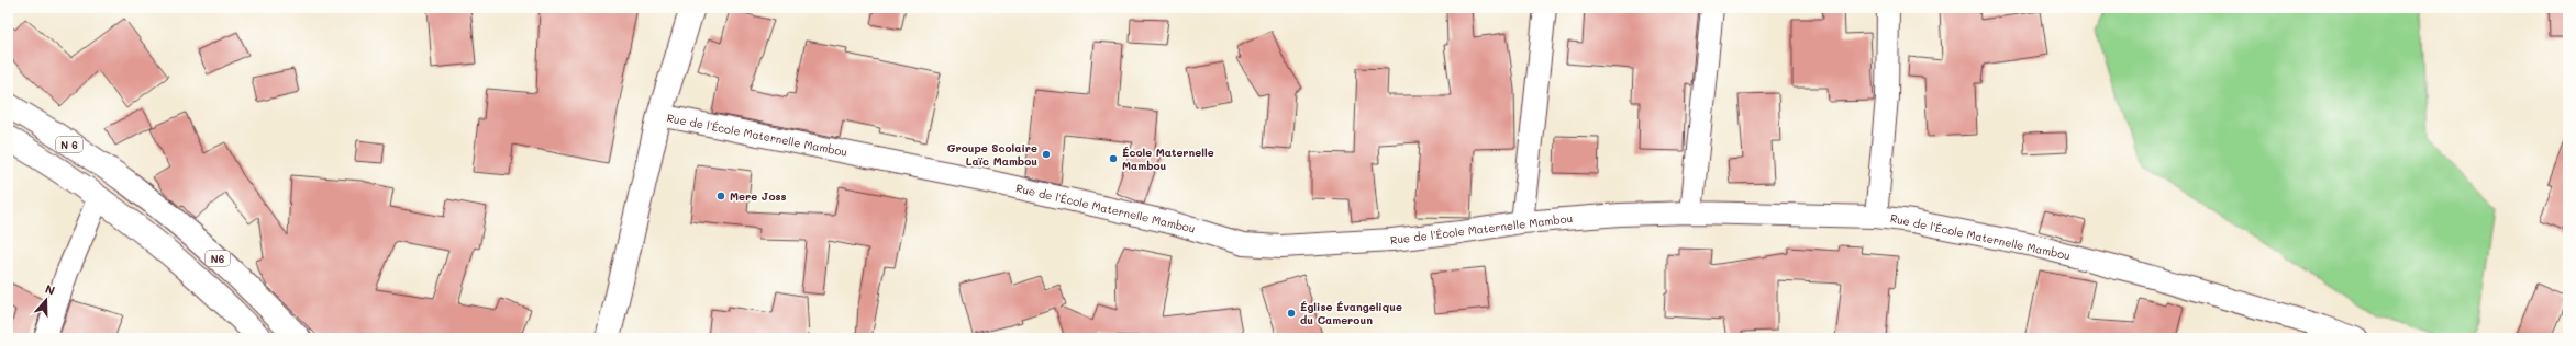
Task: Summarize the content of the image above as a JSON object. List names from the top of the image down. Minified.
{"streets":{"main road":["N 6","N6"],"street":["Rue de l'École Maternelle Mambou"]},"crossings":[["N 6","N6"]],"places":["Groupe Scolaire Laïc Mambou","École Maternelle Mambou","Mere Joss","Église Évangelique du Cameroun"],"north":"top"}
